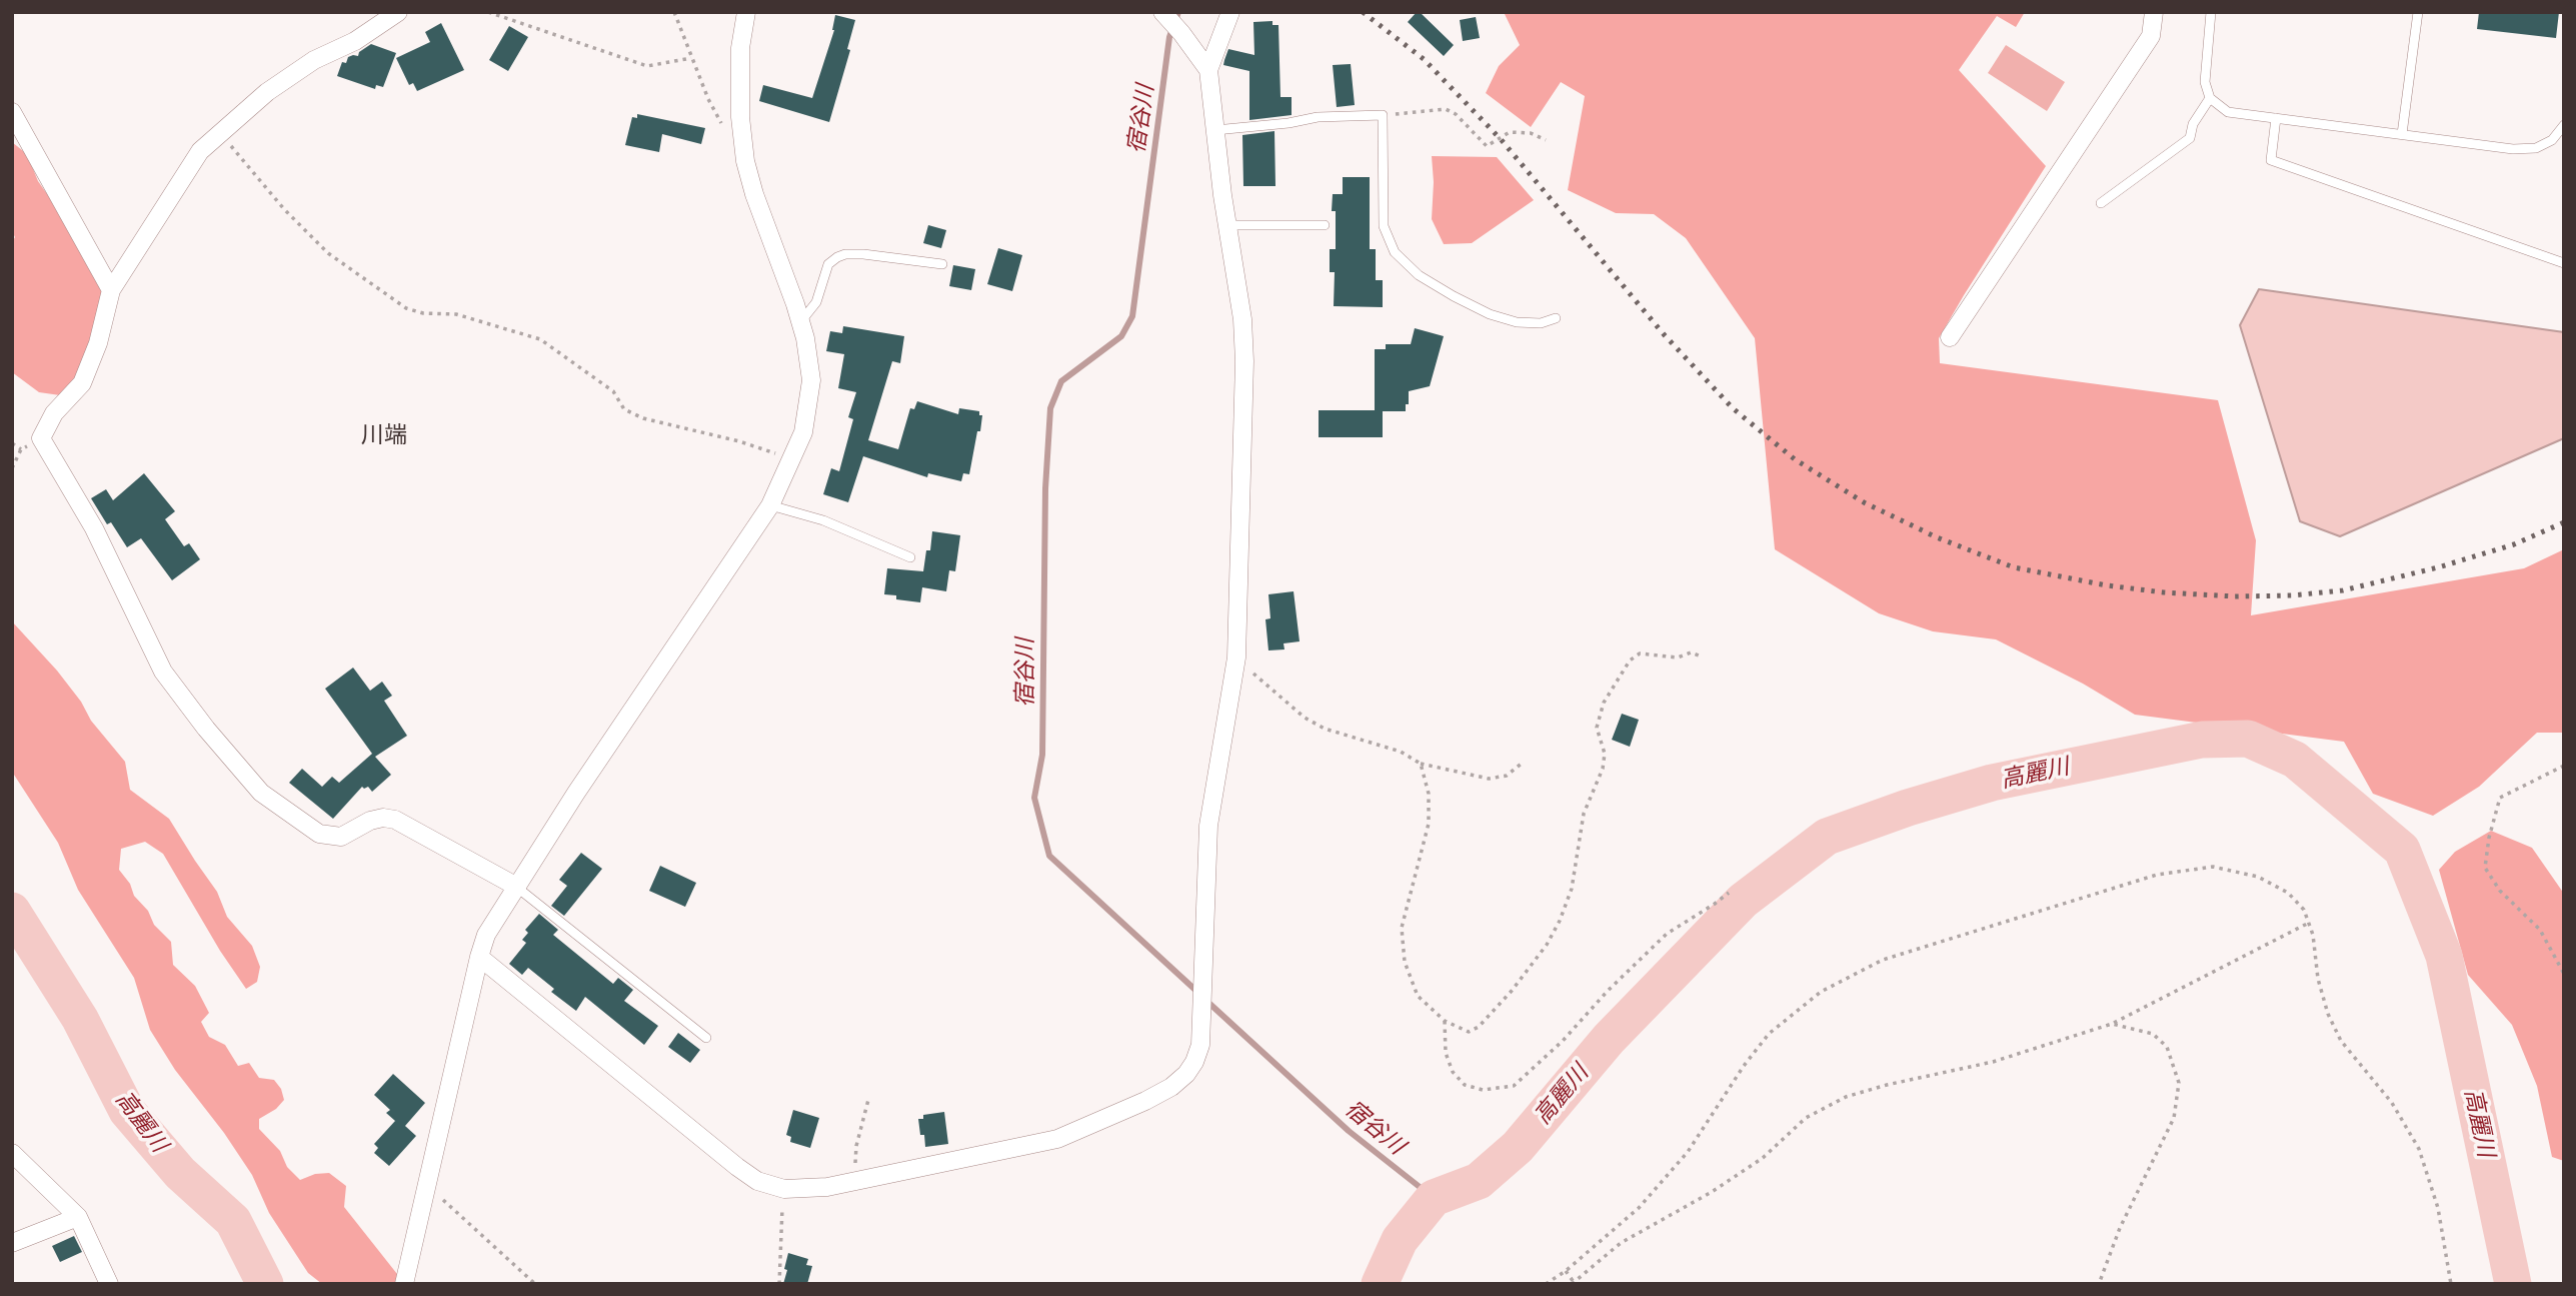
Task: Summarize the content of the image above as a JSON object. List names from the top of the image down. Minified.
{"districts":["川端"],"water":["宿谷川","高麗川"]}
